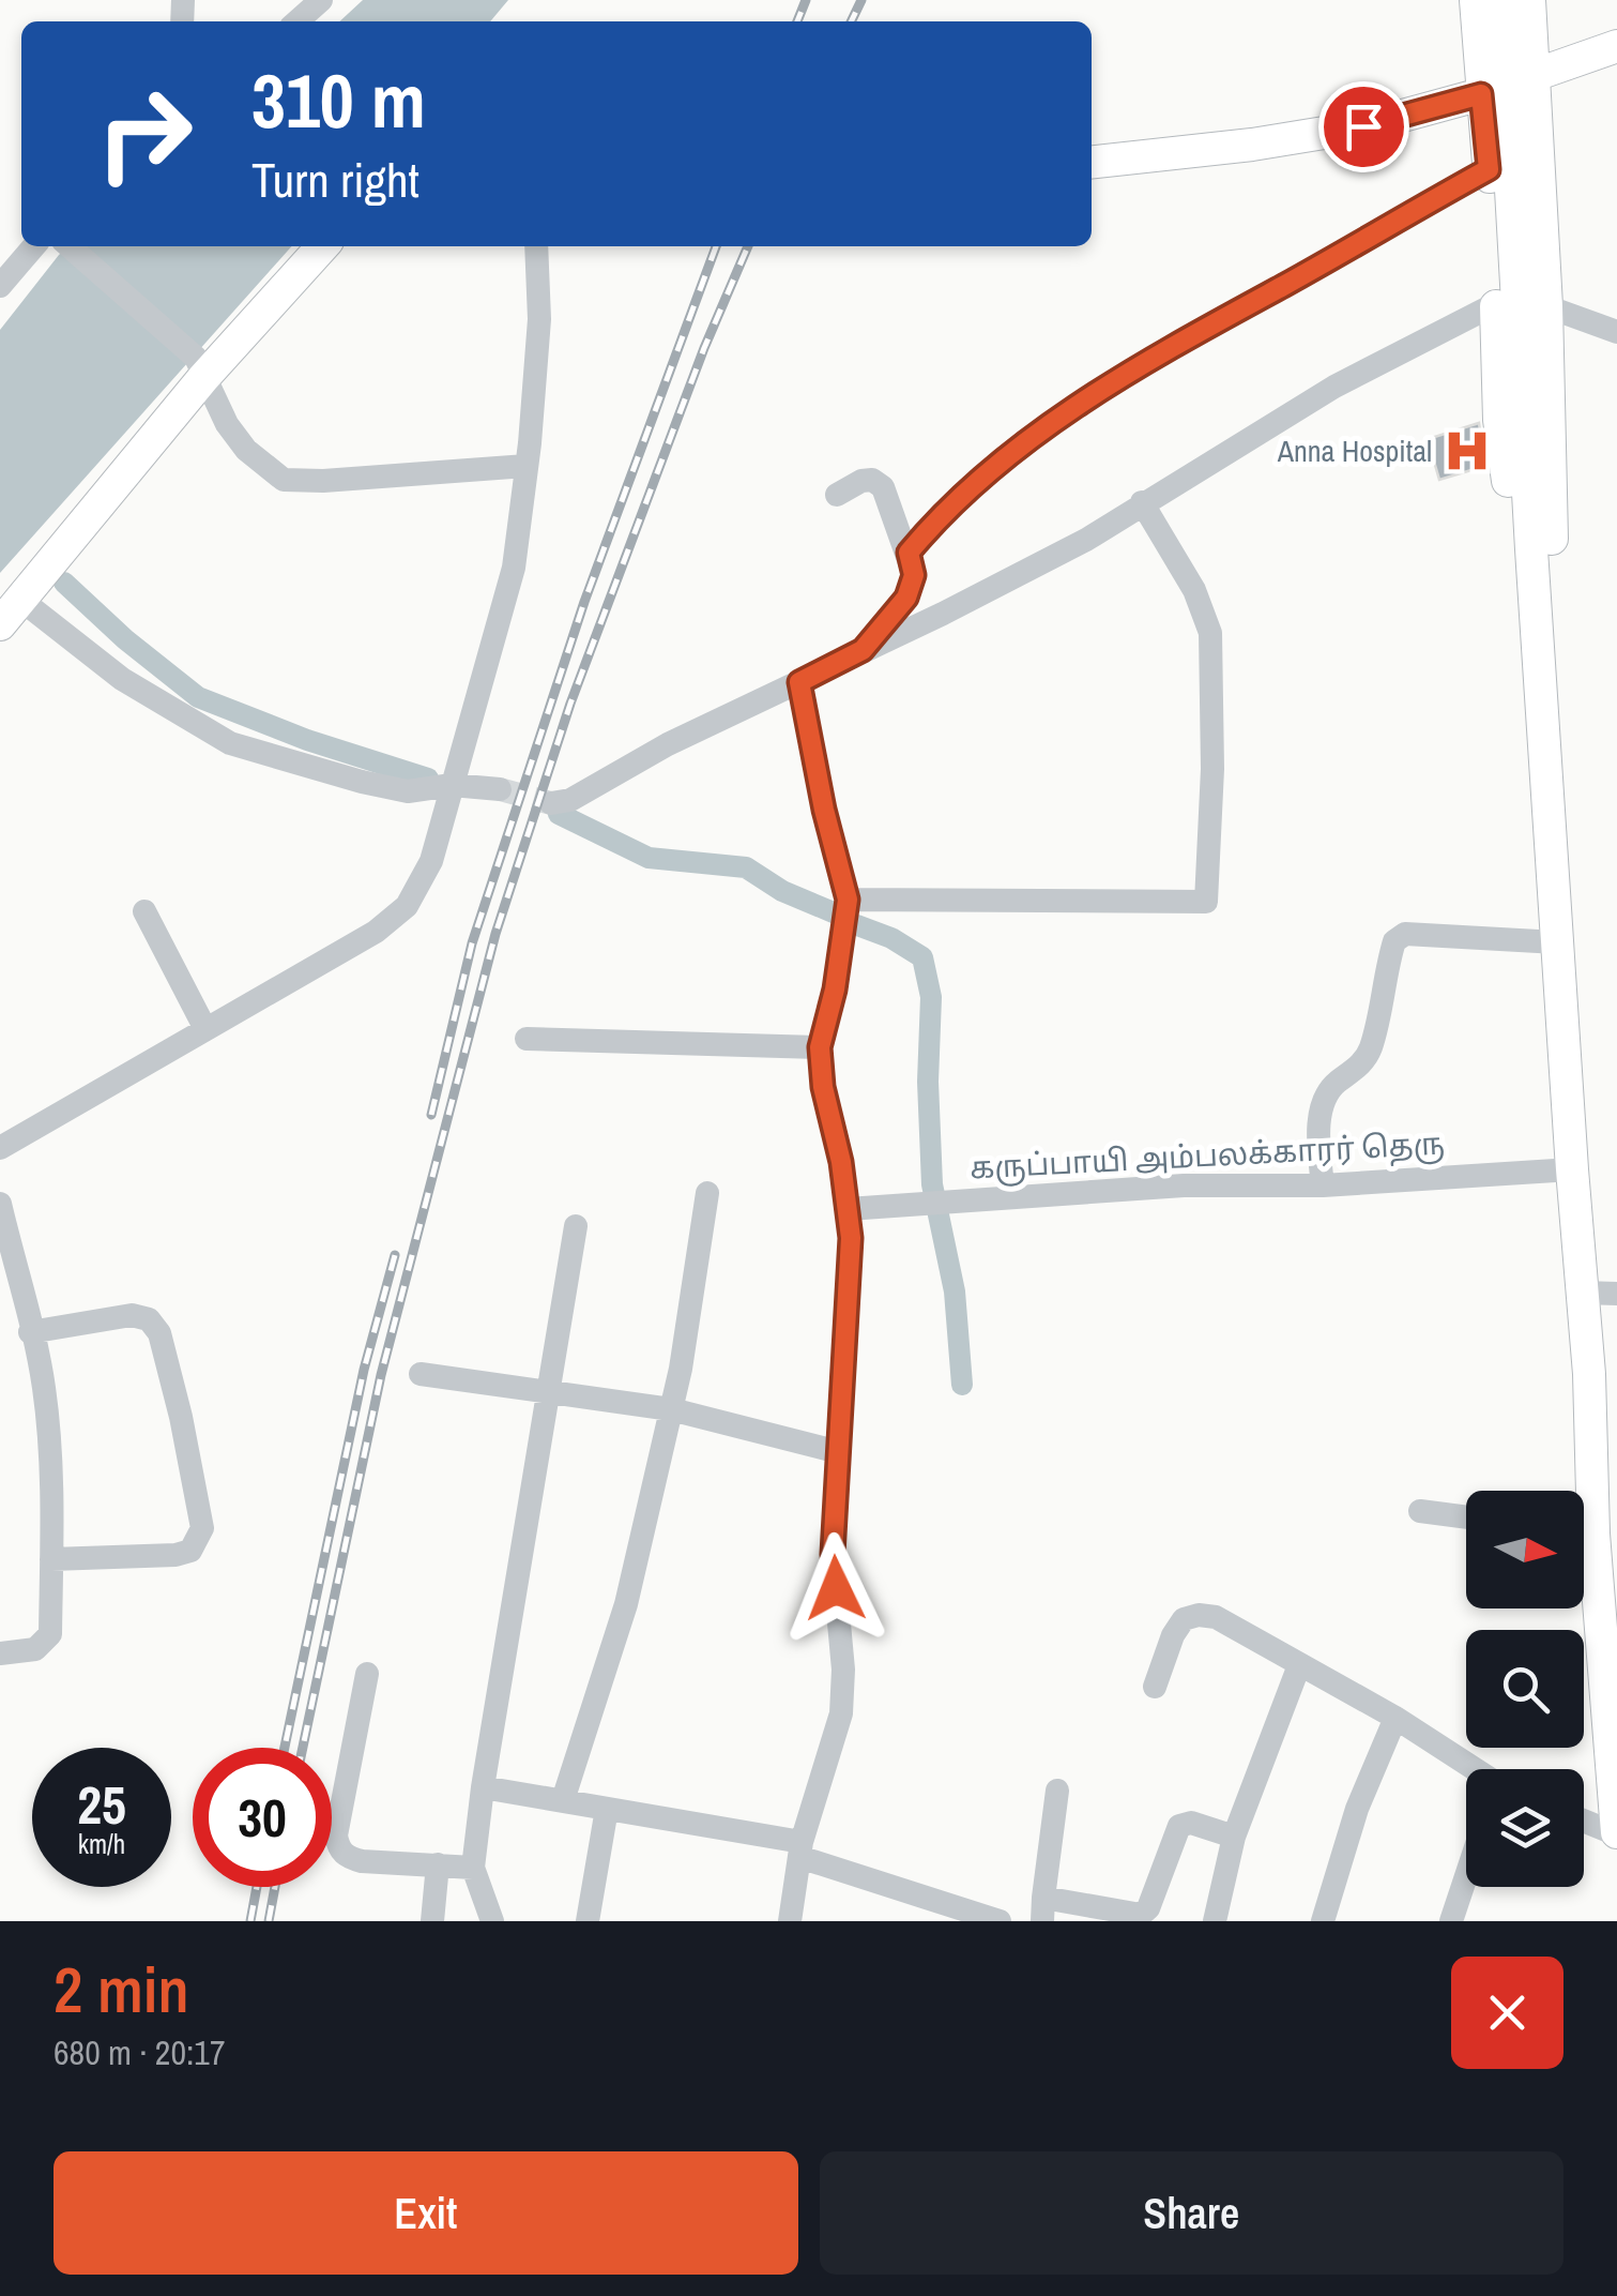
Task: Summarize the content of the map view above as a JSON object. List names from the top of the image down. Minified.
{"streets":{"street":["கருப்பாயி அம்பலக்காரர் தெரு"]},"places":{"hospital":["Anna Hospital"]},"north":"right","page":{"turn":["310 m","Turn right"],"speed":"25 km/h","limit":"30","heading":["2 min","680 m · 20:17"],"buttons":["Exit","Share"]}}
